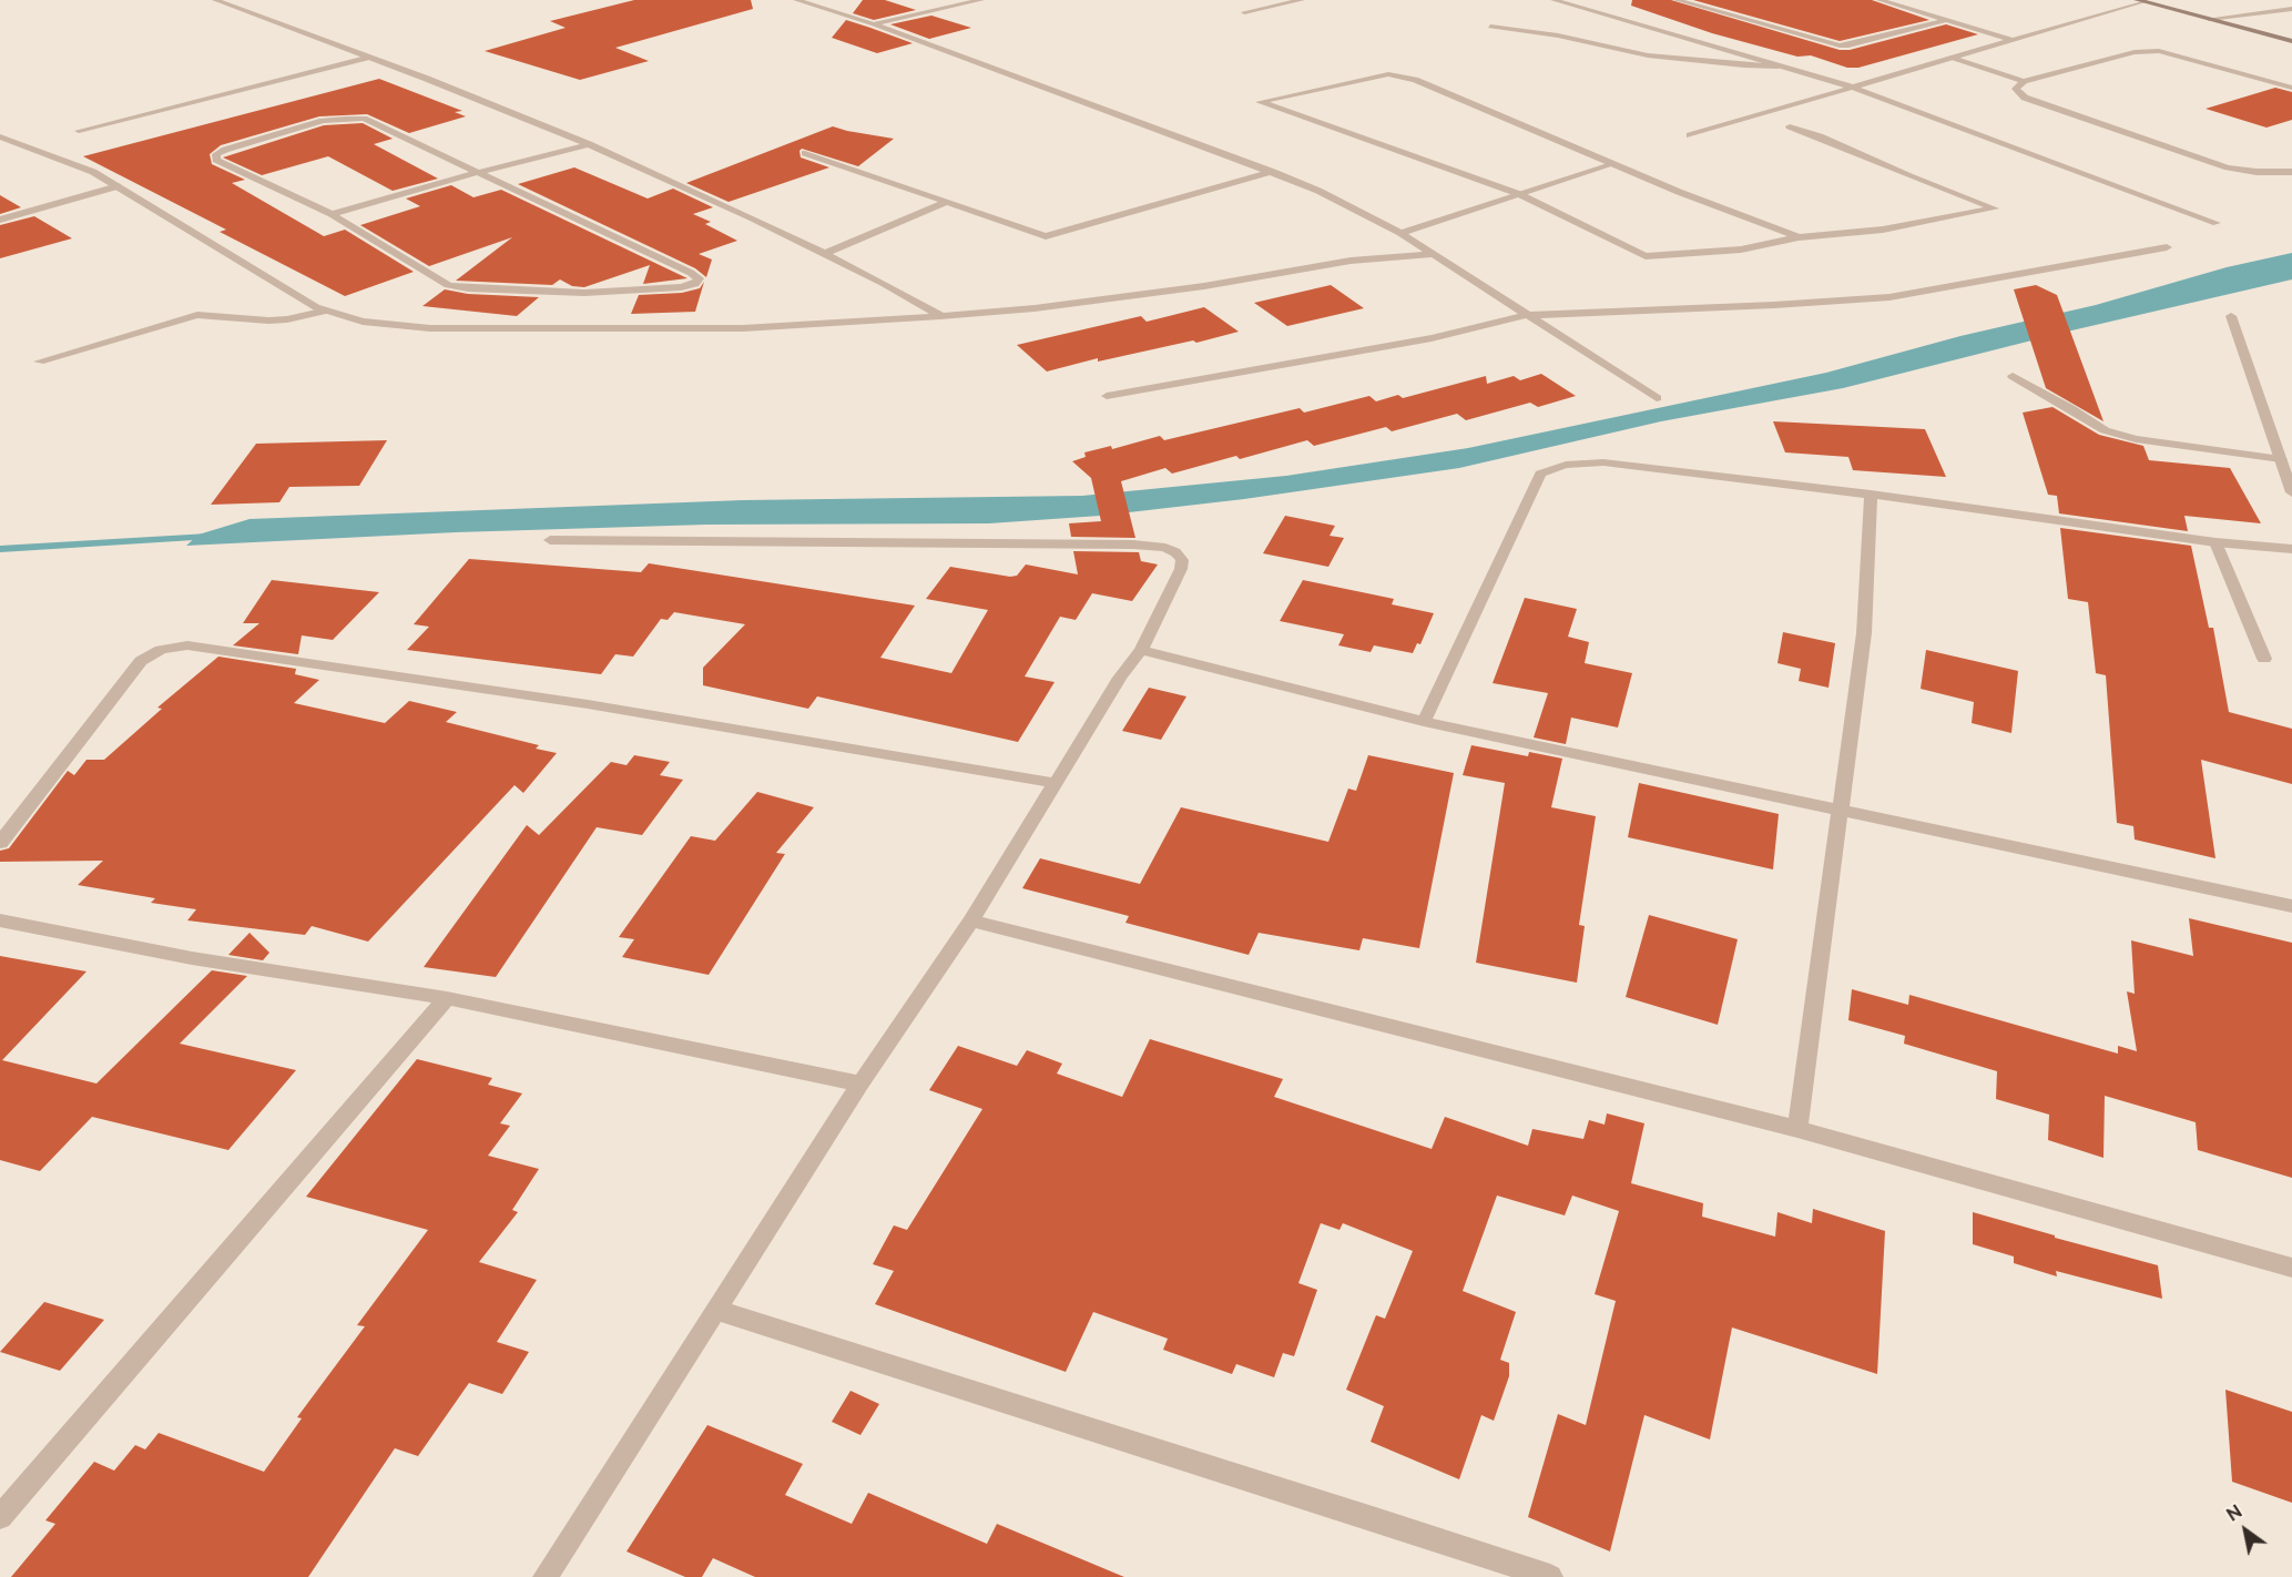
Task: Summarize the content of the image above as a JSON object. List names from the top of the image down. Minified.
{"north":"top left"}
